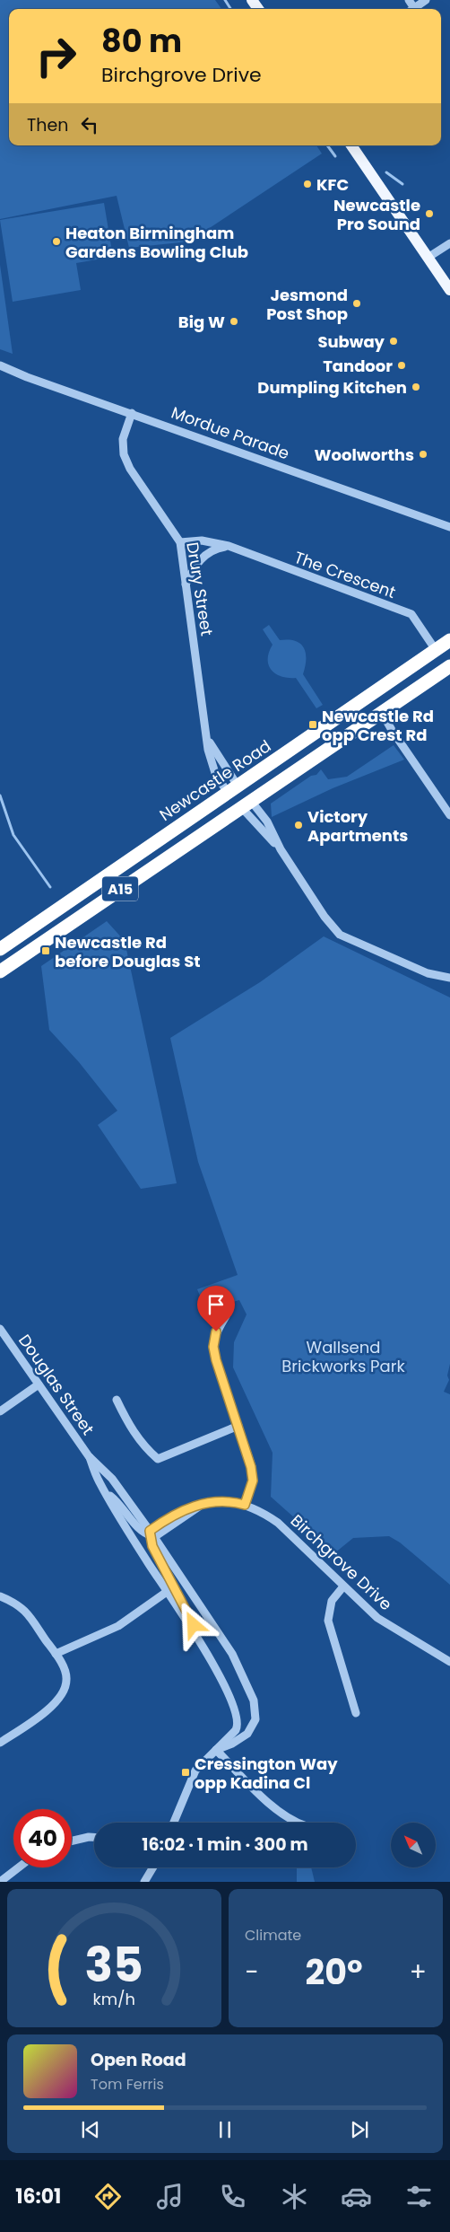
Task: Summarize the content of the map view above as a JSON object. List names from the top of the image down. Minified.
{"streets":{"highway":["Newcastle Road","A15"],"street":["Mordue Parade","The Crescent","Drury Street","Douglas Street","Birchgrove Drive"]},"crossings":[["Mordue Parade","Drury Street"],["The Crescent","Drury Street"],["The Crescent","Newcastle Road"],["Drury Street","Newcastle Road"],["Douglas Street","Birchgrove Drive"]],"parks":["Wallsend Brickworks Park"],"places":{"other":["KFC","Newcastle Pro Sound","Heaton Birmingham Gardens Bowling Club","Jesmond Post Shop","Big W","Subway","Tandoor","Dumpling Kitchen","Woolworths","Victory Apartments"],"transit":["Newcastle Rd opp Crest Rd","Newcastle Rd before Douglas St","Cressington Way opp Kadina Cl"]},"north":"top left","page":{"turn":["80 m","Birchgrove Drive"],"then":"Then","limit":"40","trip":"16:02 · 1 min · 300 m","tile":"Climate","heat":["−","20°","+"],"song":["Open Road","Tom Ferris"],"tabs":"16:01","gauge":["35","km/h"]}}
